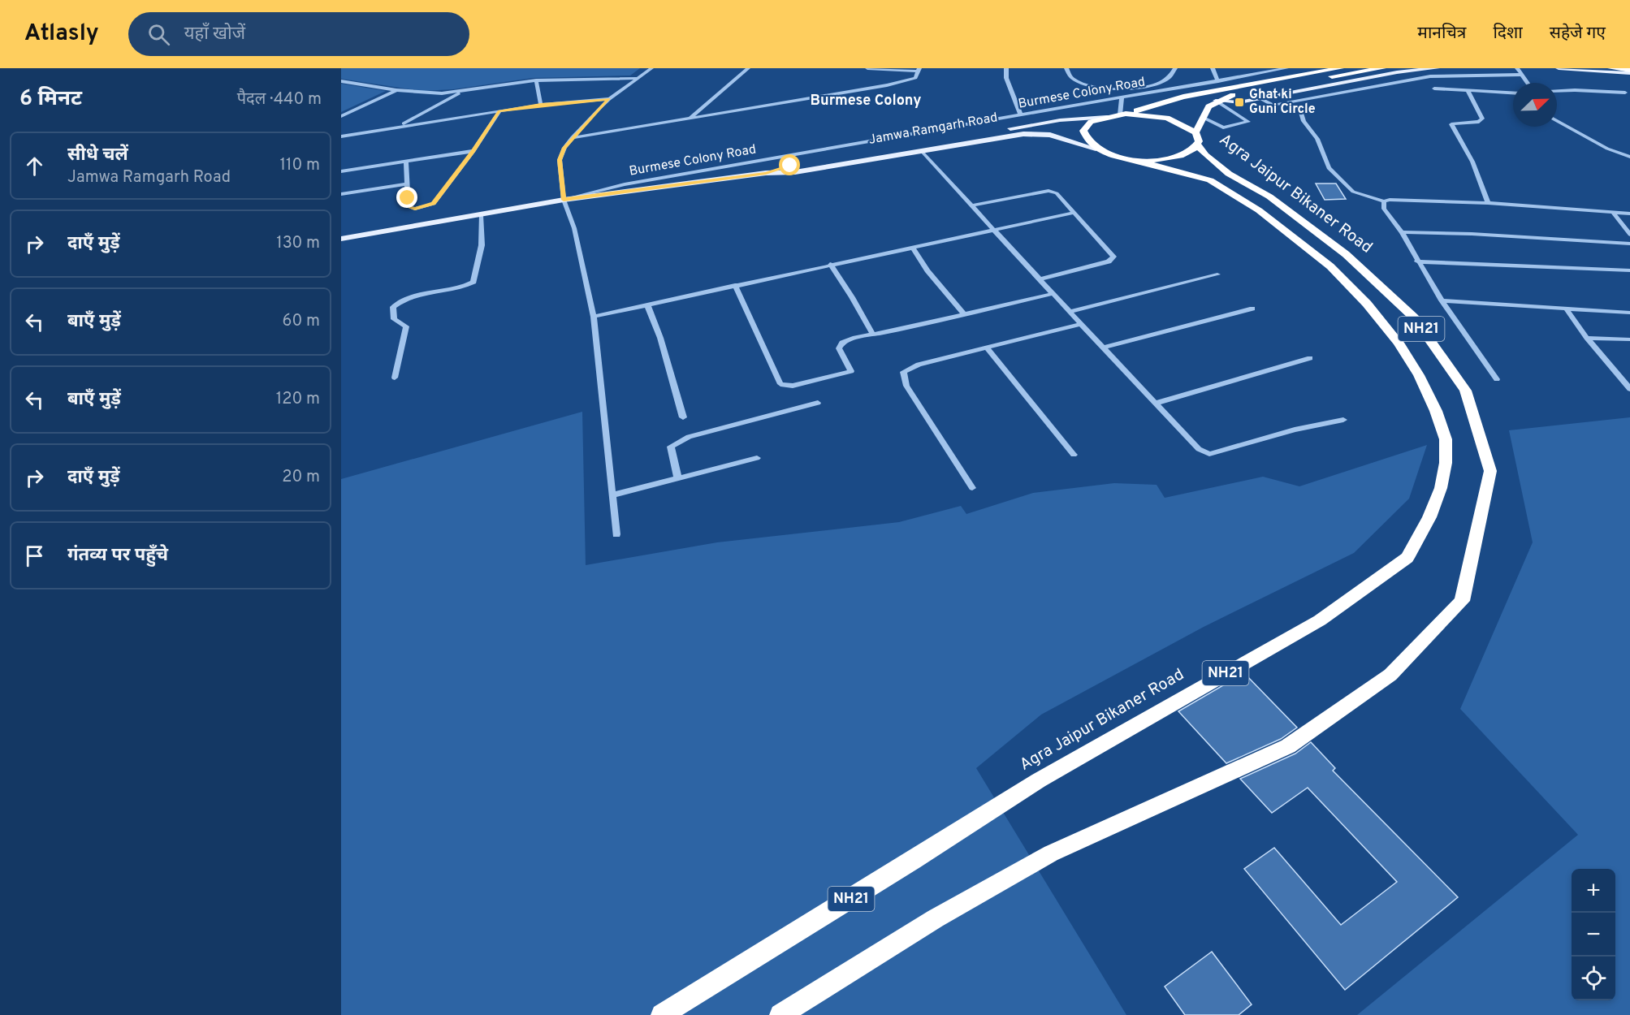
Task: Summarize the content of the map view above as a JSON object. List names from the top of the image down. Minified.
{"streets":{"highway":["Agra Jaipur Bikaner Road","NH21"],"main road":["Jamwa Ramgarh Road"],"street":["Burmese Colony Road"]},"crossings":[["Burmese Colony Road","Jamwa Ramgarh Road"],["Jamwa Ramgarh Road","NH21"],["Agra Jaipur Bikaner Road","NH21"]],"districts":["Burmese Colony"],"places":{"transit":["Ghat ki Guni Circle"]},"north":"top right","page":{"header":"Atlasly","search":"यहाँ खोजें","nav":["मानचित्र","दिशा","सहेजे गए"],"heading":["6 मिनट","पैदल · 440 m"],"list":[["सीधे चलें","Jamwa Ramgarh Road","110 m"],["दाएँ मुड़ें","130 m"],["बाएँ मुड़ें","60 m"],["बाएँ मुड़ें","120 m"],["दाएँ मुड़ें","20 m"],"गंतव्य पर पहुँचे"],"map_buttons":["+","−"]}}
